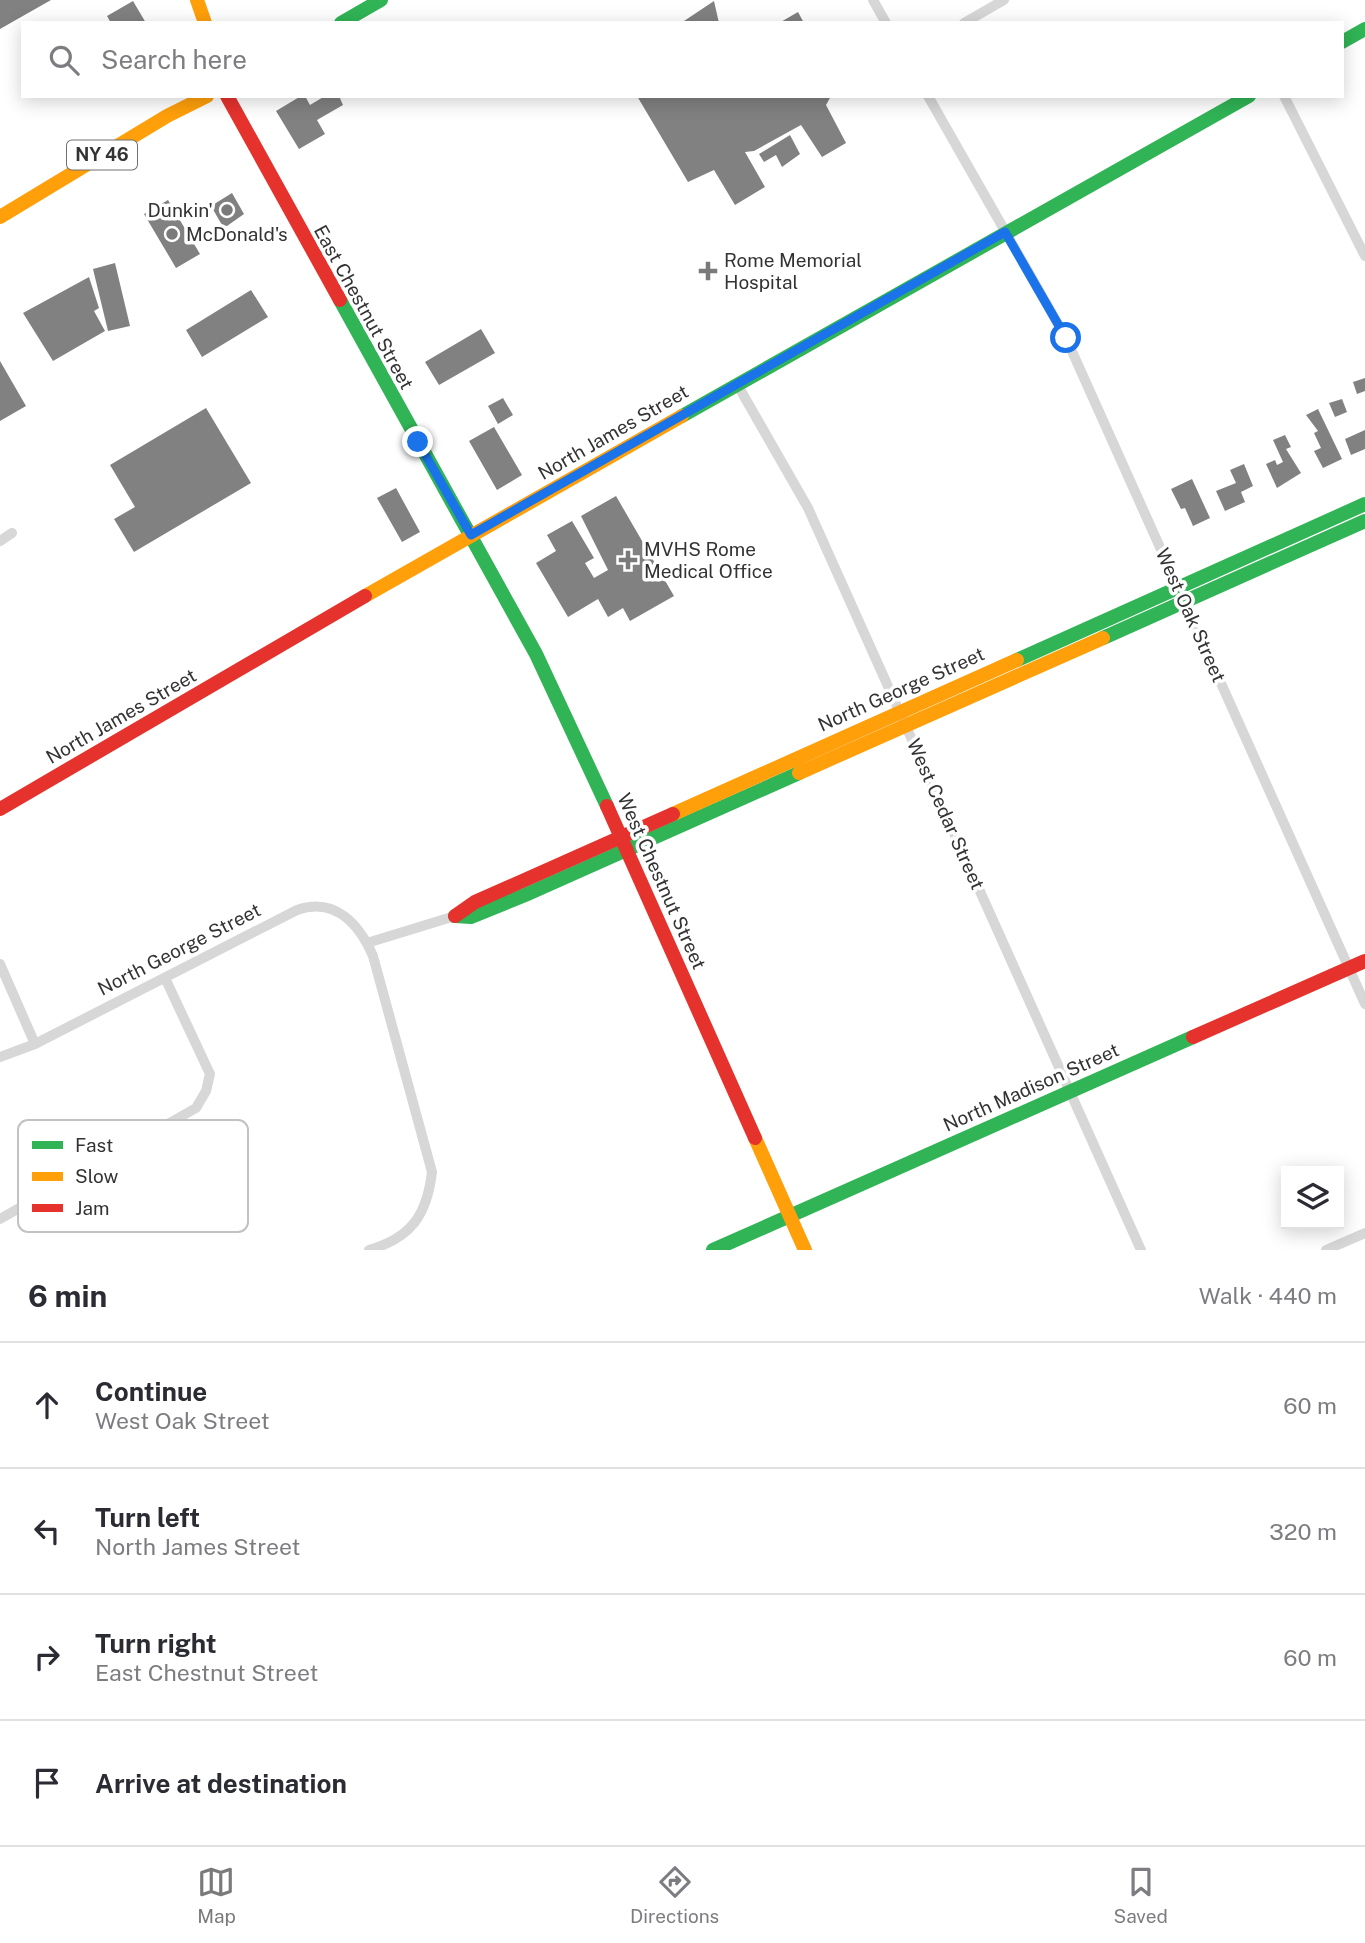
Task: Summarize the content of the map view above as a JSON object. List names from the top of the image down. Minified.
{"streets":{"street":["NY 46","East Chestnut Street","North James Street","West Oak Street","North George Street","West Cedar Street","West Chestnut Street","North Madison Street"]},"crossings":[["East Chestnut Street","North James Street"],["East Chestnut Street","West Chestnut Street"],["North James Street","West Oak Street"],["North James Street","West Cedar Street"],["North James Street","West Chestnut Street"],["West Oak Street","North George Street"],["West Oak Street","North Madison Street"],["North George Street","West Cedar Street"],["North George Street","West Chestnut Street"],["West Cedar Street","North Madison Street"],["West Chestnut Street","North Madison Street"]],"places":{"other":["Dunkin'","McDonald's"],"health":["Rome Memorial Hospital","MVHS Rome Medical Office"]},"legend":["Fast","Slow","Jam"],"page":{"search":"Search here","heading":["6 min","Walk · 440 m"],"list":[["Continue","West Oak Street","60 m"],["Turn left","North James Street","320 m"],["Turn right","East Chestnut Street","60 m"],"Arrive at destination"],"nav":["Map","Directions","Saved"]}}
